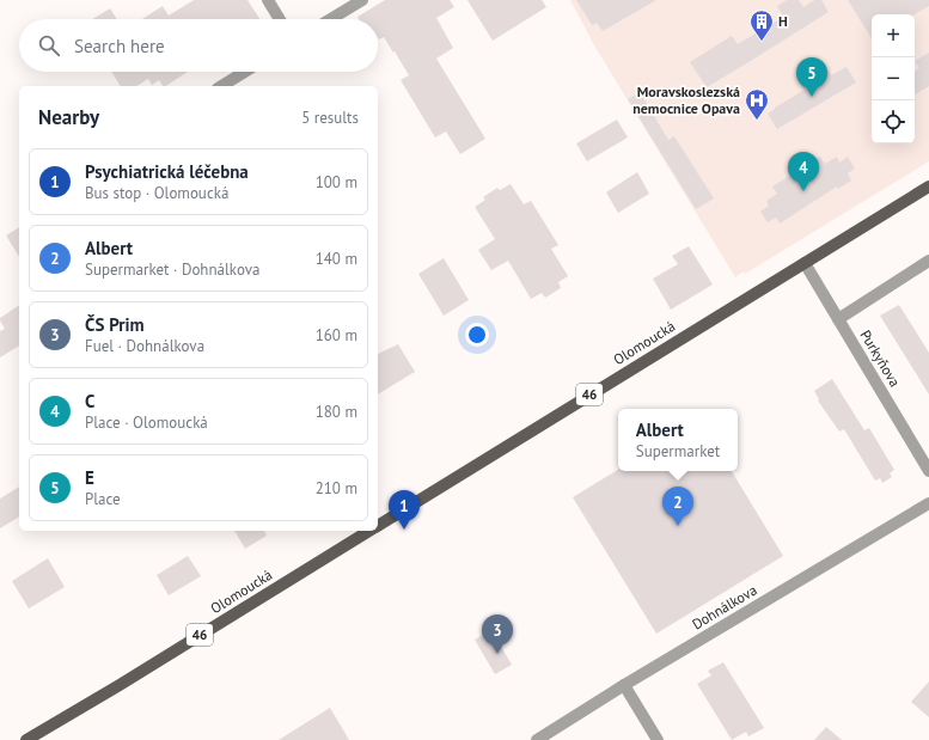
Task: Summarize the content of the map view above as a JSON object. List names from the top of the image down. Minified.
{"streets":{"main road":["Olomoucká","46"],"street":["Purkyňova","Dohnálkova"]},"crossings":[["Olomoucká","Purkyňova"]],"places":{"building":["H"],"hospital":["Moravskoslezská nemocnice Opava"]},"page":{"map_buttons":["+","−"],"search":"Search here","pins":["5","4","2","1","3"],"heading":["Nearby","5 results"],"list":[{"mark":"1","name":"Psychiatrická léčebna","note":"Bus stop · Olomoucká","value":"100 m"},{"mark":"2","name":"Albert","note":"Supermarket · Dohnálkova","value":"140 m"},{"mark":"3","name":"ČS Prim","note":"Fuel · Dohnálkova","value":"160 m"},{"mark":"4","name":"C","note":"Place · Olomoucká","value":"180 m"},{"mark":"5","name":"E","note":"Place","value":"210 m"}],"popup":["Albert","Supermarket"]}}
